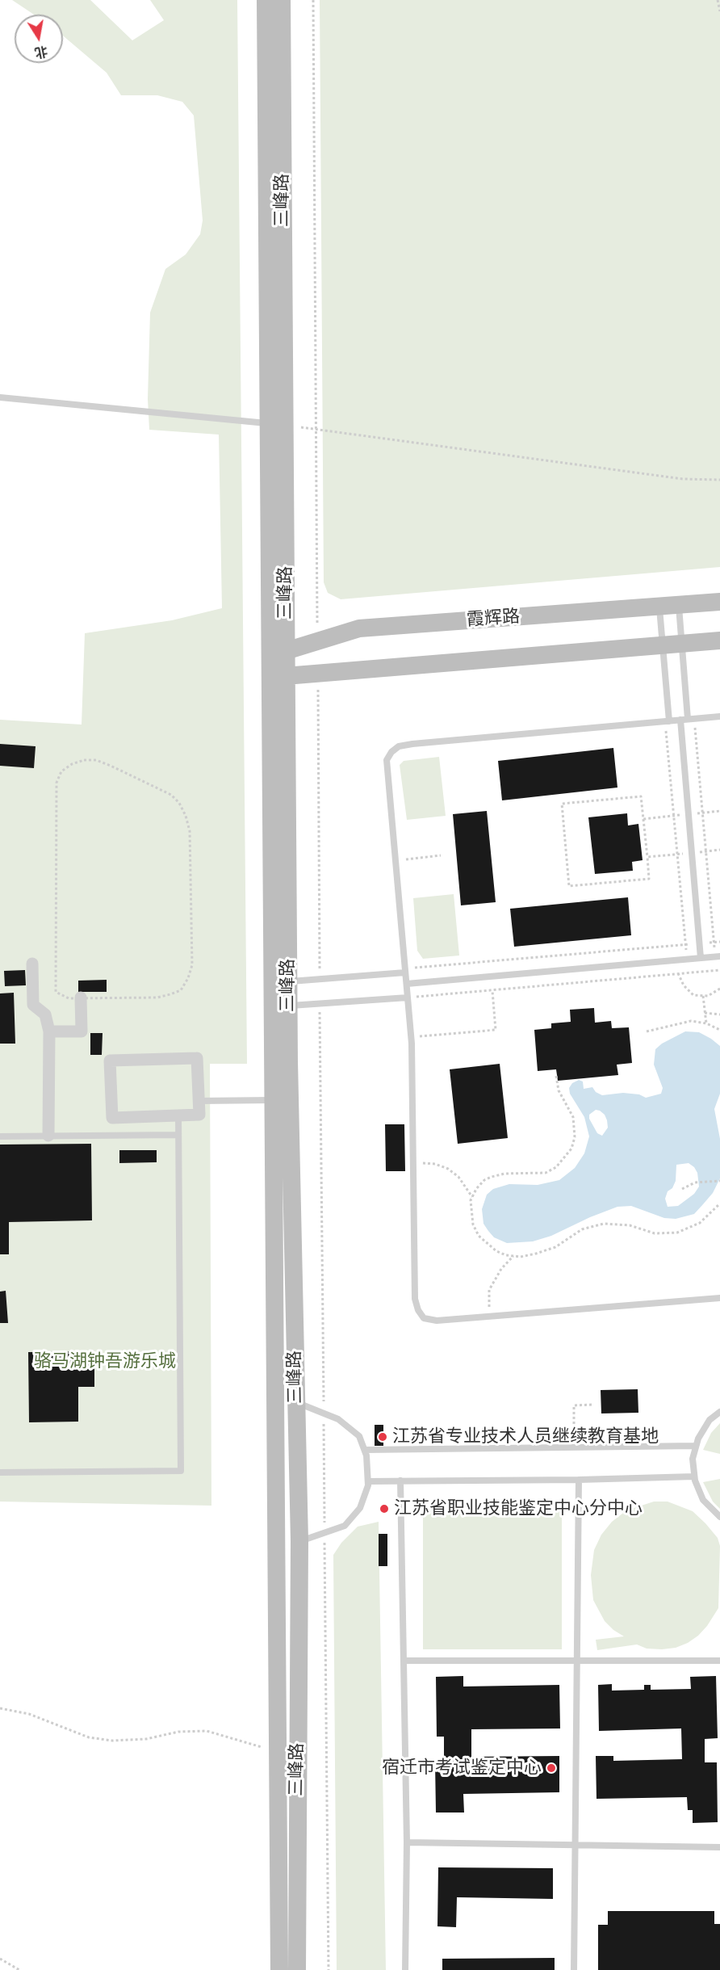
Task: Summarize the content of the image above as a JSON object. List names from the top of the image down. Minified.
{"streets":{"main road":["三峰路","霞辉路"]},"crossings":[["三峰路","霞辉路"]],"parks":["骆马湖钟吾游乐城"],"places":["江苏省专业技术人员继续教育基地","江苏省职业技能鉴定中心分中心","宿迁市考试鉴定中心"],"north":"bottom"}
